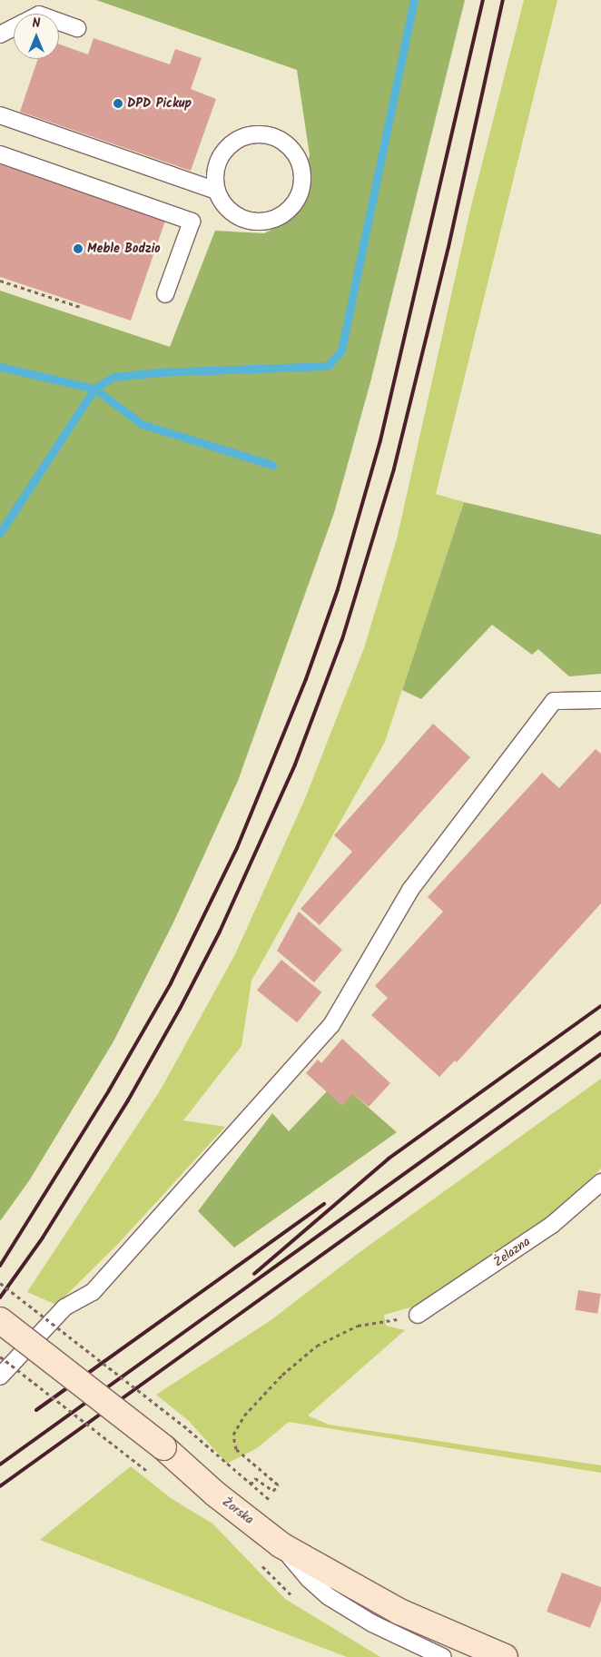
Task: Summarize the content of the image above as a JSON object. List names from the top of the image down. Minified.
{"streets":{"main road":["Żorska"],"lane":["Żelazna"]},"places":["DPD Pickup","Meble Bodzio"],"north":"top"}
